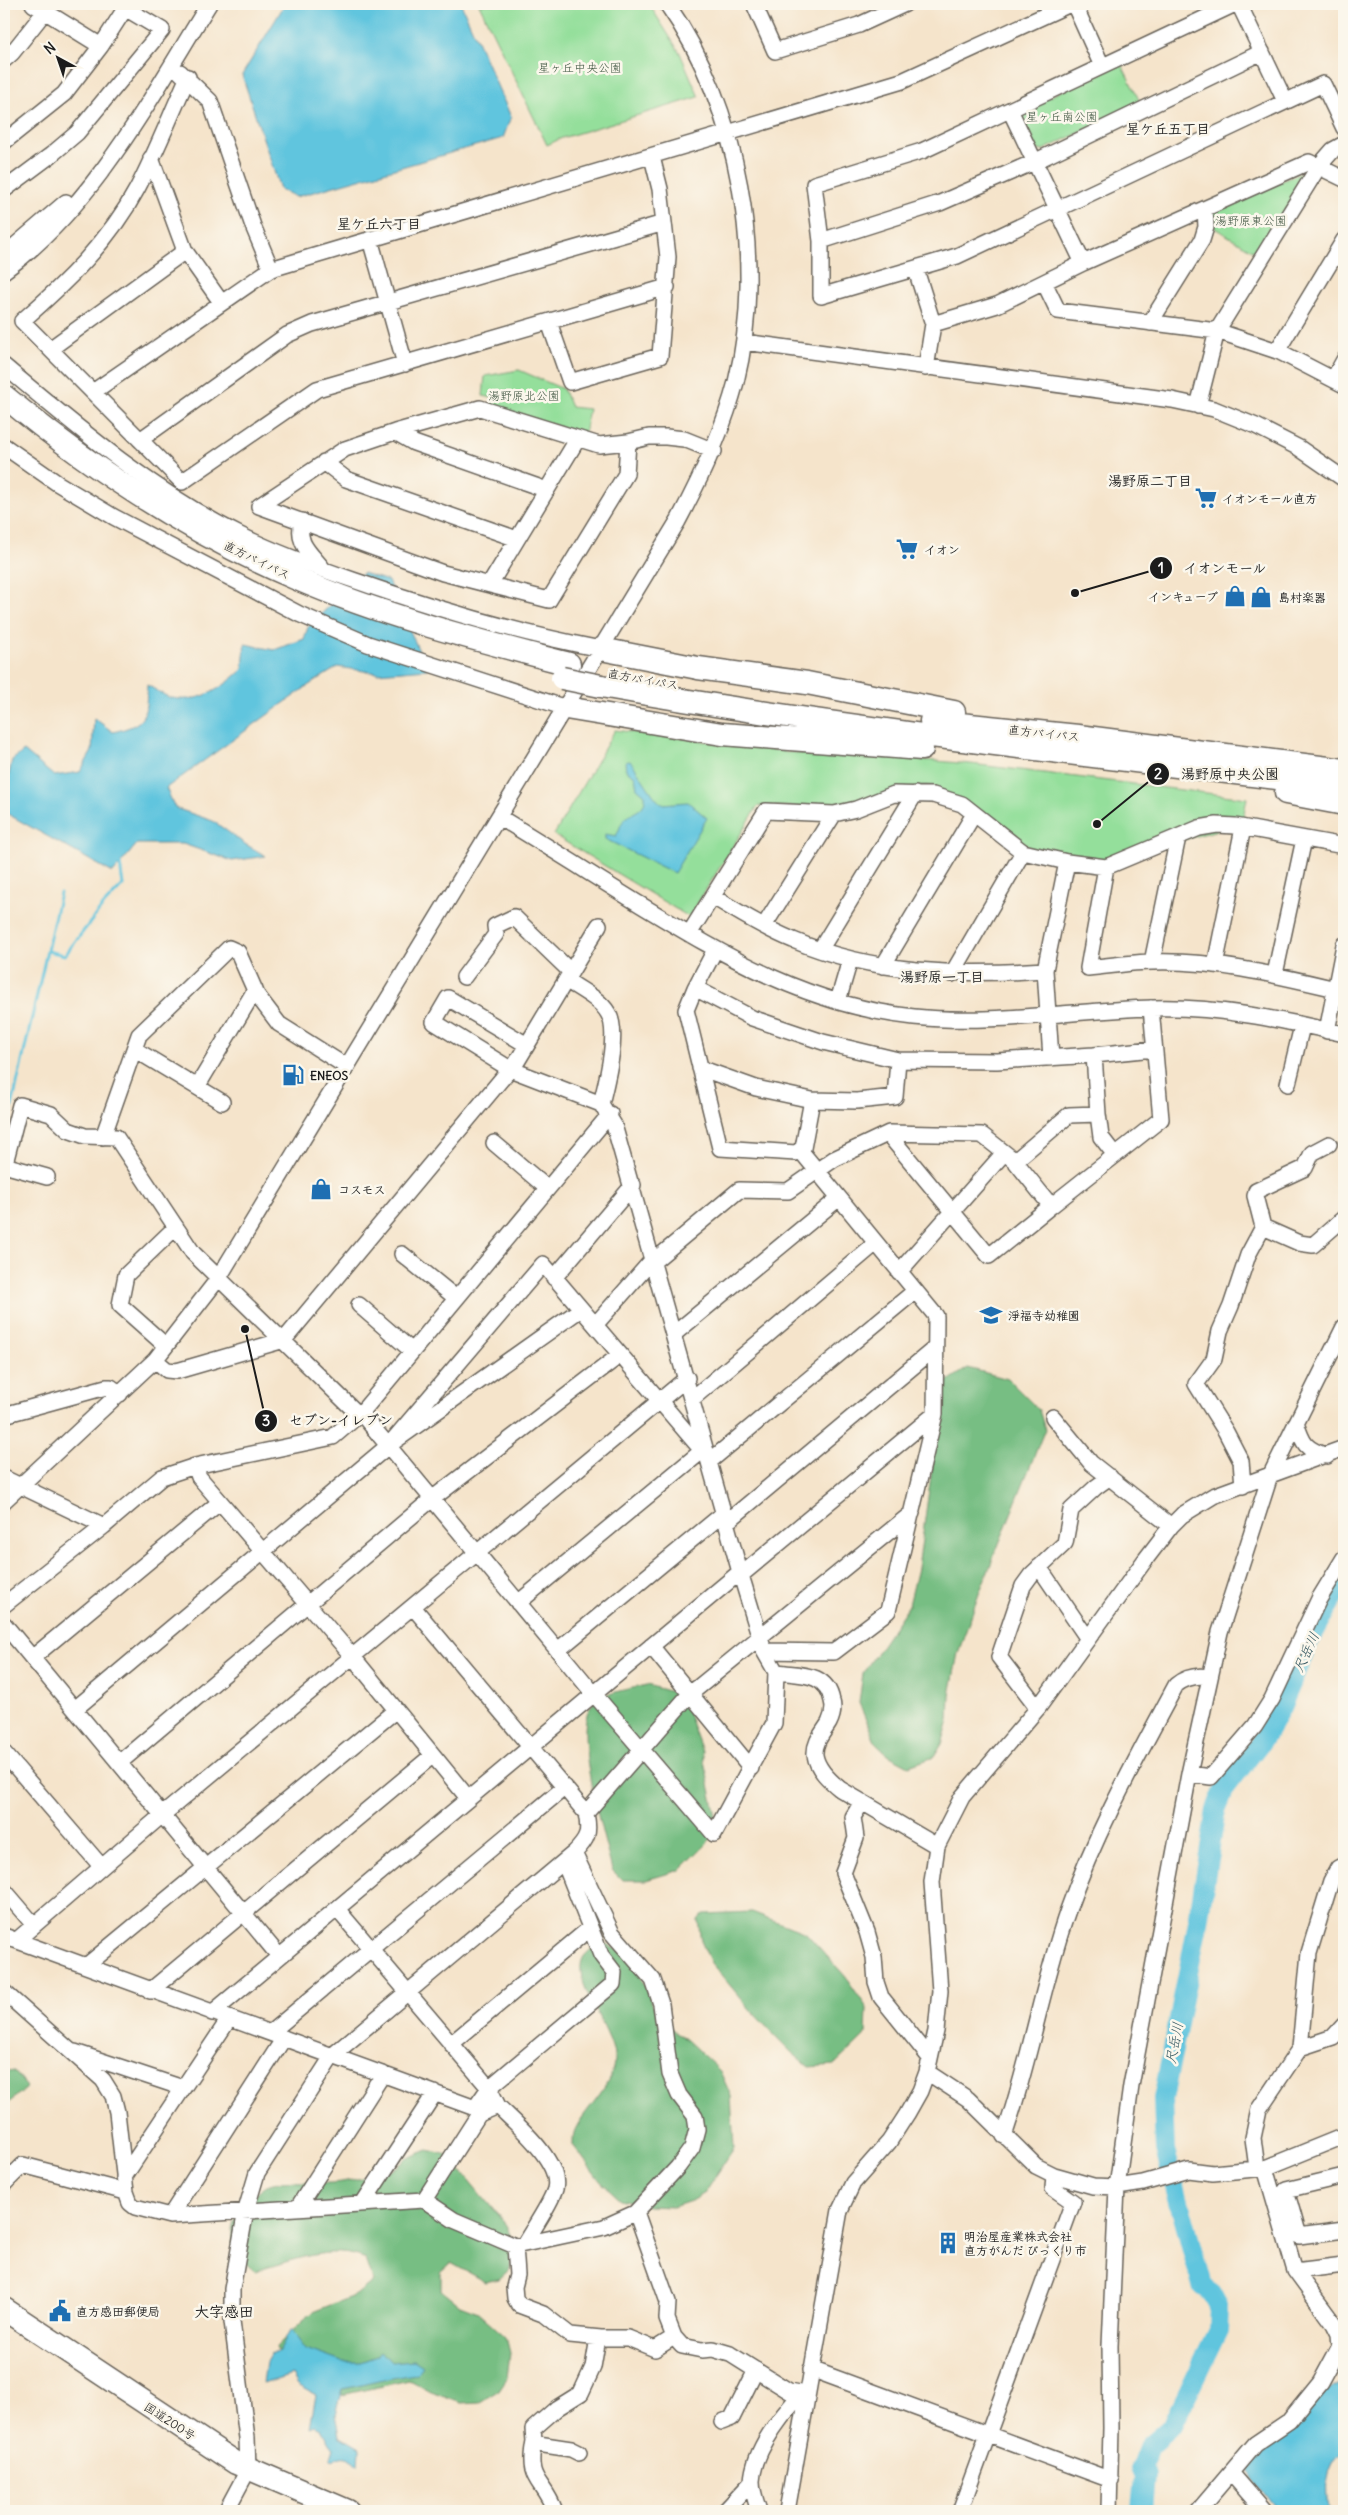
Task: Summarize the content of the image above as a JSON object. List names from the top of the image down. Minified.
{"streets":{"highway":["直方バイパス","国道200号"]},"districts":["星ケ丘五丁目","星ケ丘六丁目","湯野原二丁目","湯野原一丁目","大字感田"],"water":["尺岳川"],"parks":["星ヶ丘中央公園","星ヶ丘南公園","湯野原東公園","湯野原北公園"],"places":{"supermarket":["イオンモール直方","イオン"],"other":["イオンモール","湯野原中央公園","セブン-イレブン"],"shop":["インキューブ","島村楽器","コスモス"],"fuel station":["ENEOS"],"school or university":["淨福寺幼稚園"],"building":["明治屋産業株式会社 直方がんだ びっくり市"],"public building":["直方感田郵便局"]},"north":"top left"}
